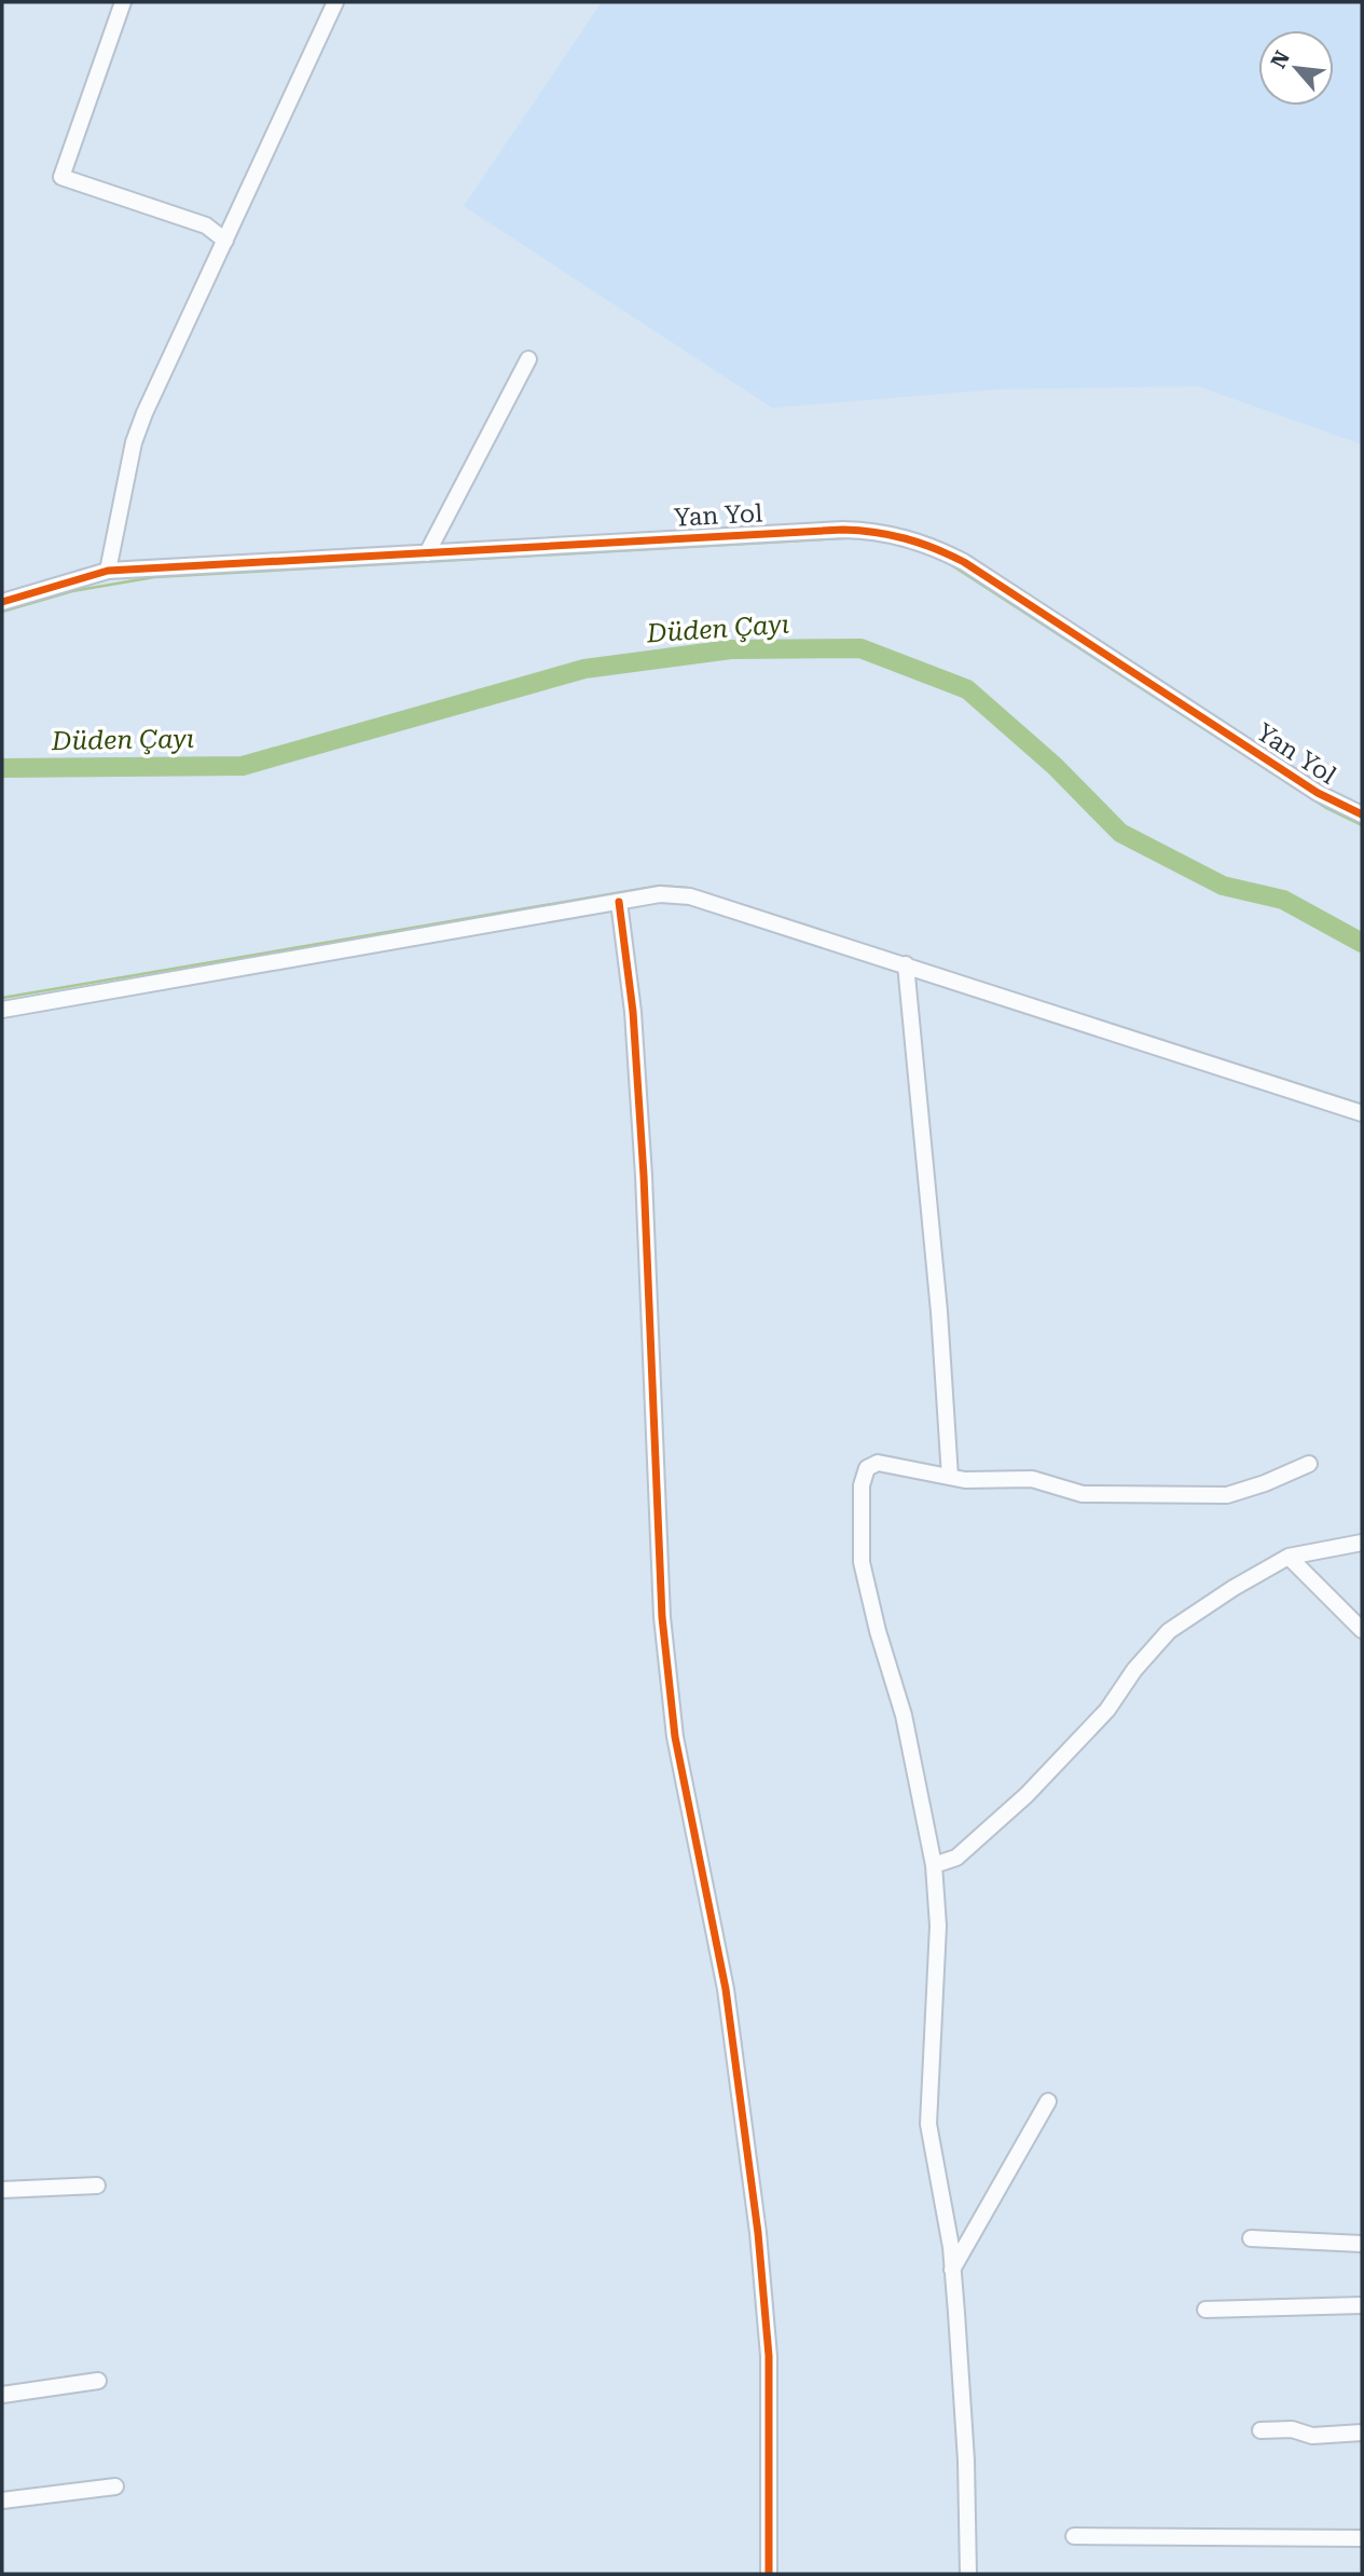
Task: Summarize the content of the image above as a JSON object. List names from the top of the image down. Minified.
{"streets":{"street":["Yan Yol"]},"water":["Düden Çayı"],"north":"top left"}
